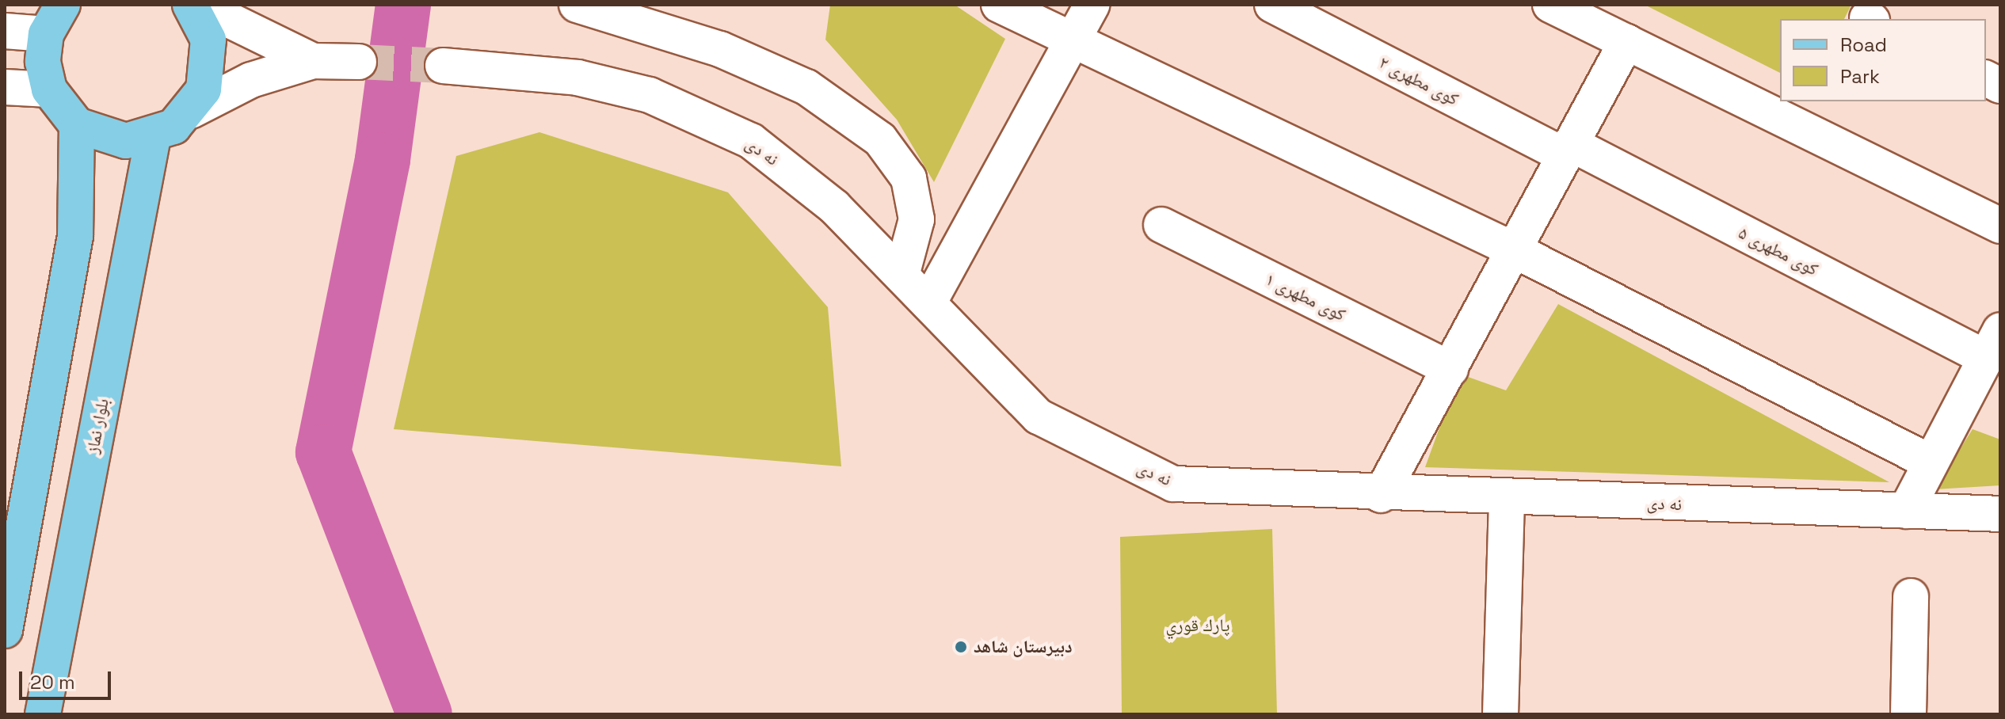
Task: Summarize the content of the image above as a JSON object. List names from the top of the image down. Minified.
{"streets":{"main road":["بلوار نماز"],"street":["کوی مطهری ۲","نه دی","کوی مطهری ۵","کوی مطهری ۱"]},"crossings":[["کوی مطهری ۲","کوی مطهری ۵"]],"parks":["پارك قوري"],"places":["دبیرستان شاهد"],"legend":["Road","Park"],"scale_bar":"20 m"}
